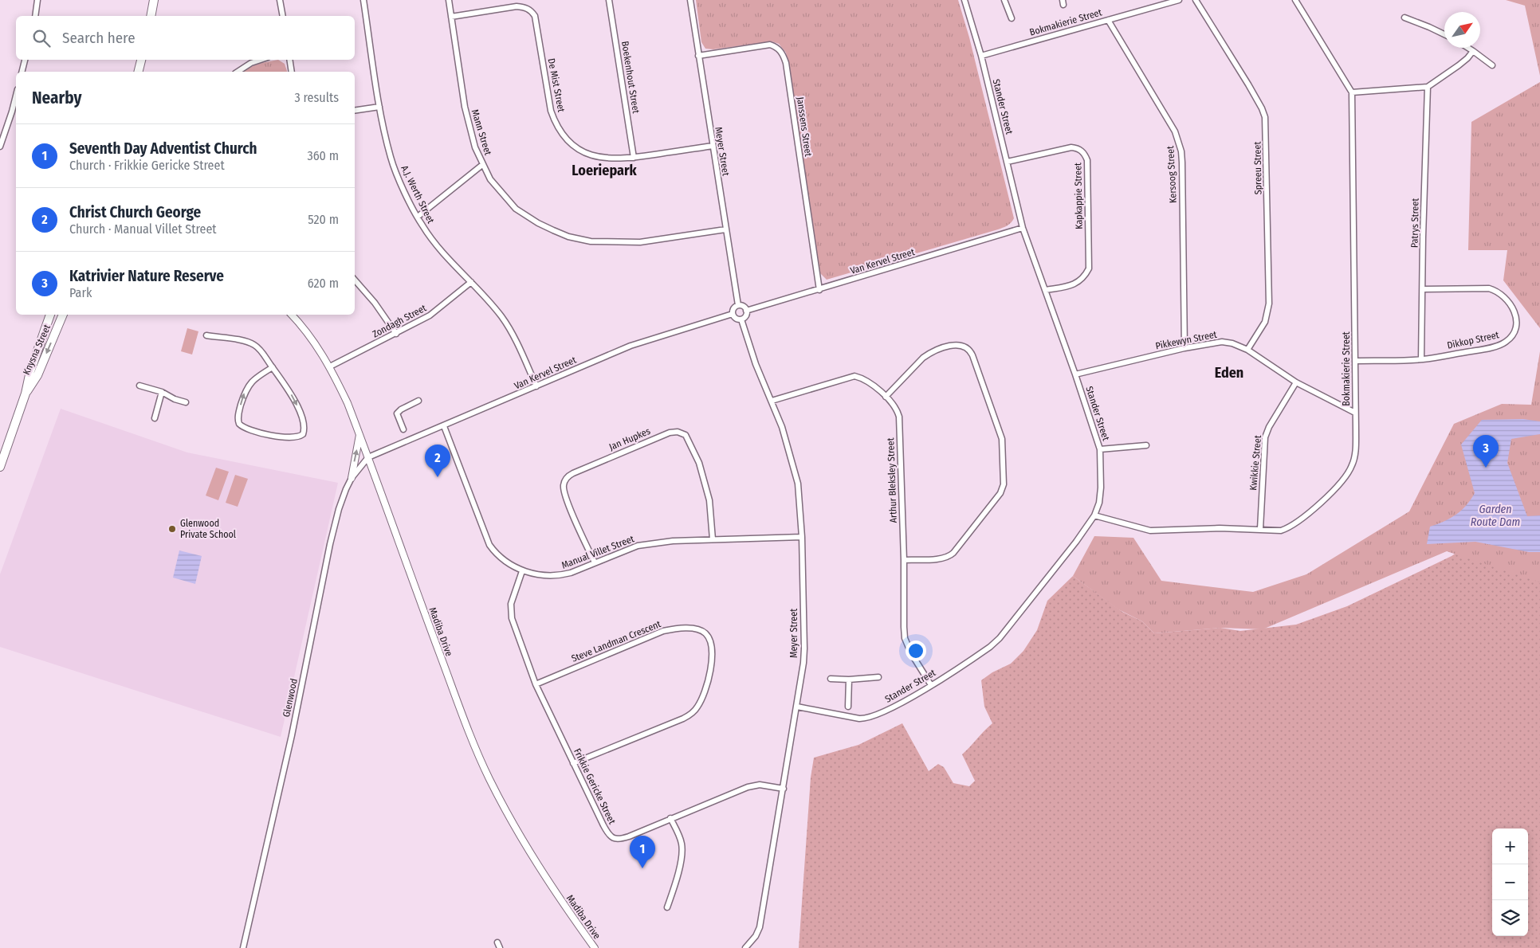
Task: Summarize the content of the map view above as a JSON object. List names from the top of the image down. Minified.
{"streets":{"highway":["Knysna Street"],"street":["Bokmakierie Street","Boekenhout Street","De Mist Street","Stander Street","Janssens Street","Mann Street","Meyer Street","Spreeu Street","Kersoog Street","A.J. Werth Street","Kapkappie Street","Patrys Street","Van Kervel Street","Zondagh Street","Pikkewyn Street","Dikkop Street","Jan Hupkes","Kwikkie Street","Arthur Bleksley Street","Manual Villet Street","Madiba Drive","Steve Landman Crescent","Glenwood","Frikkie Gericke Street"]},"crossings":[["Bokmakierie Street","Stander Street"],["Bokmakierie Street","Kersoog Street"],["Bokmakierie Street","Pikkewyn Street"],["Bokmakierie Street","Dikkop Street"],["Bokmakierie Street","Kwikkie Street"],["Boekenhout Street","De Mist Street"],["De Mist Street","Mann Street"],["De Mist Street","Meyer Street"],["Stander Street","Meyer Street"],["Stander Street","Kapkappie Street"],["Stander Street","Van Kervel Street"],["Stander Street","Pikkewyn Street"],["Stander Street","Arthur Bleksley Street"],["Janssens Street","Meyer Street"],["Janssens Street","Van Kervel Street"],["Mann Street","Meyer Street"],["Meyer Street","Van Kervel Street"],["Meyer Street","Arthur Bleksley Street"],["Meyer Street","Manual Villet Street"],["Meyer Street","Frikkie Gericke Street"],["Spreeu Street","Pikkewyn Street"],["Kersoog Street","Pikkewyn Street"],["A.J. Werth Street","Van Kervel Street"],["A.J. Werth Street","Zondagh Street"],["Patrys Street","Dikkop Street"],["Van Kervel Street","Manual Villet Street"],["Van Kervel Street","Madiba Drive"],["Van Kervel Street","Glenwood"],["Zondagh Street","Madiba Drive"],["Pikkewyn Street","Kwikkie Street"],["Jan Hupkes","Manual Villet Street"],["Manual Villet Street","Frikkie Gericke Street"],["Madiba Drive","Glenwood"],["Steve Landman Crescent","Frikkie Gericke Street"]],"districts":["Loeriepark","Eden"],"water":["Garden Route Dam"],"places":["Glenwood Private School"],"north":"top right","page":{"search":"Search here","heading":["Nearby","3 results"],"list":[{"mark":"1","name":"Seventh Day Adventist Church","note":"Church · Frikkie Gericke Street","value":"360 m"},{"mark":"2","name":"Christ Church George","note":"Church · Manual Villet Street","value":"520 m"},{"mark":"3","name":"Katrivier Nature Reserve","note":"Park","value":"620 m"}],"pins":["3","2","1"],"map_buttons":["+","−"]}}
